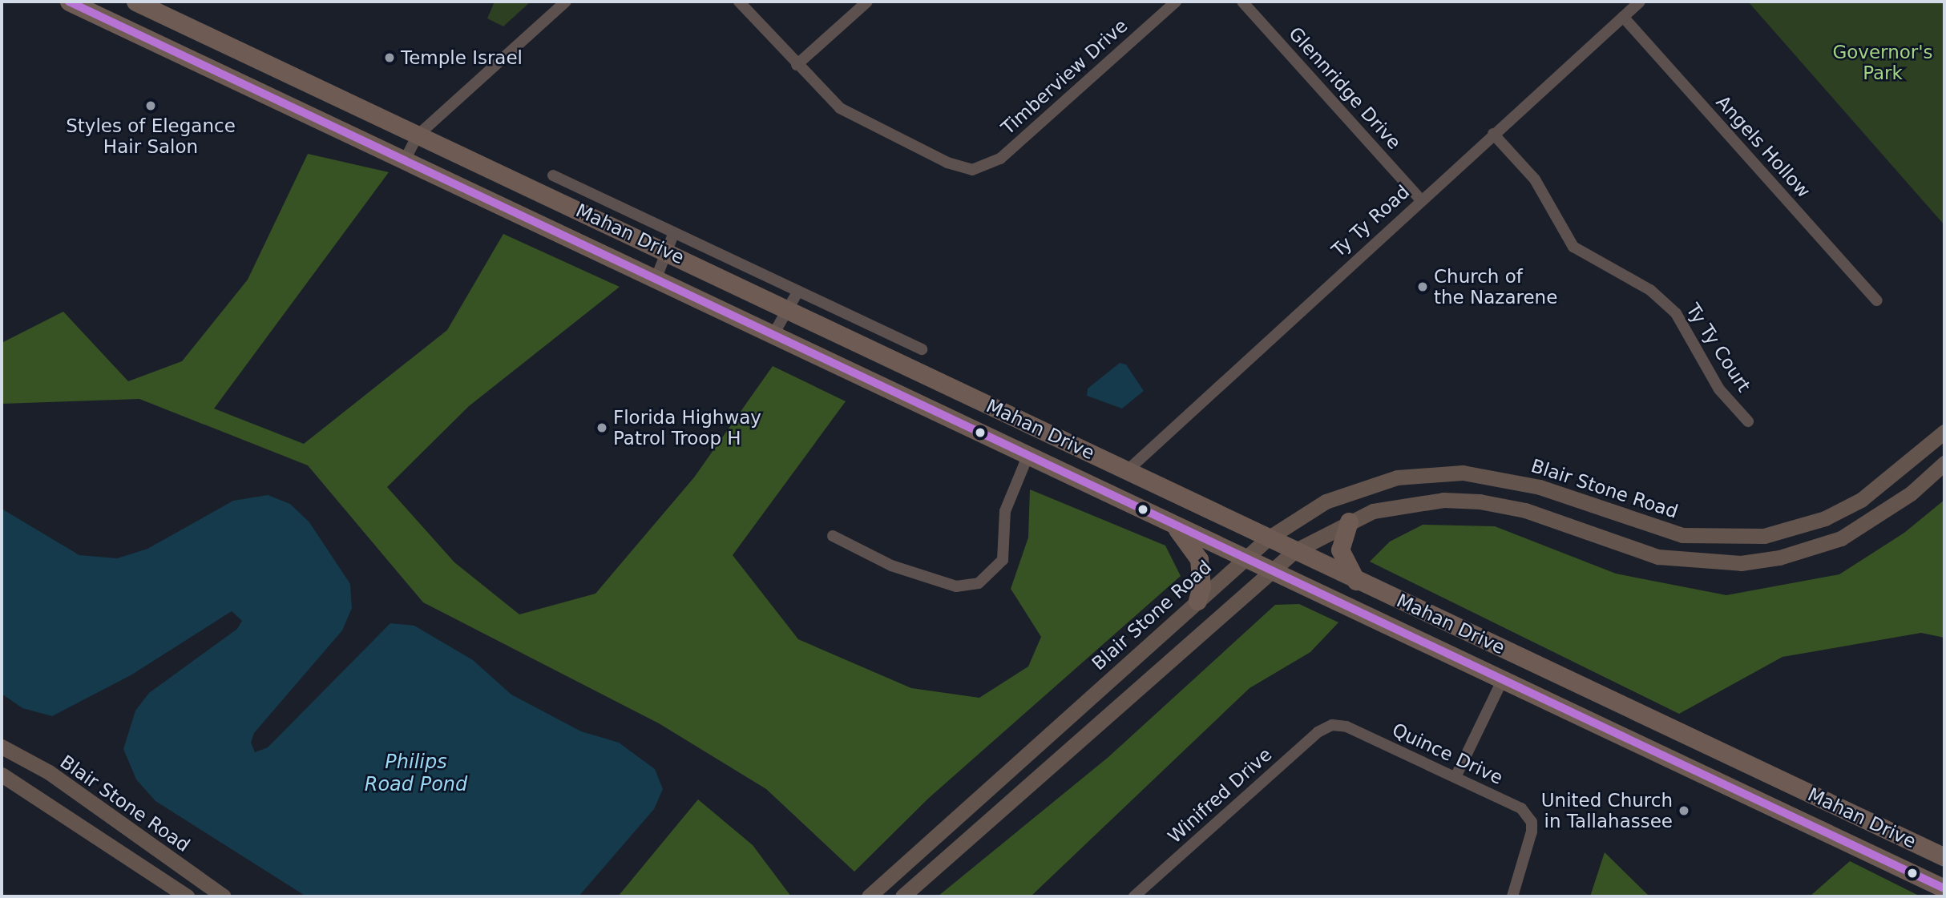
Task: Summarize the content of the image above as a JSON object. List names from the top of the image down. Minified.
{"streets":{"main road":["Mahan Drive","Blair Stone Road"],"street":["Timberview Drive","Glennridge Drive","Angels Hollow","Ty Ty Road","Ty Ty Court","Quince Drive","Winifred Drive"]},"crossings":[["Glennridge Drive","Ty Ty Road"],["Angels Hollow","Ty Ty Road"],["Ty Ty Road","Mahan Drive"],["Ty Ty Road","Ty Ty Court"],["Mahan Drive","Blair Stone Road"],["Quince Drive","Winifred Drive"]],"water":["Philips Road Pond"],"parks":["Governor's Park"],"places":["Temple Israel","Styles of Elegance Hair Salon","Church of the Nazarene","Florida Highway Patrol Troop H","United Church in Tallahassee"]}
